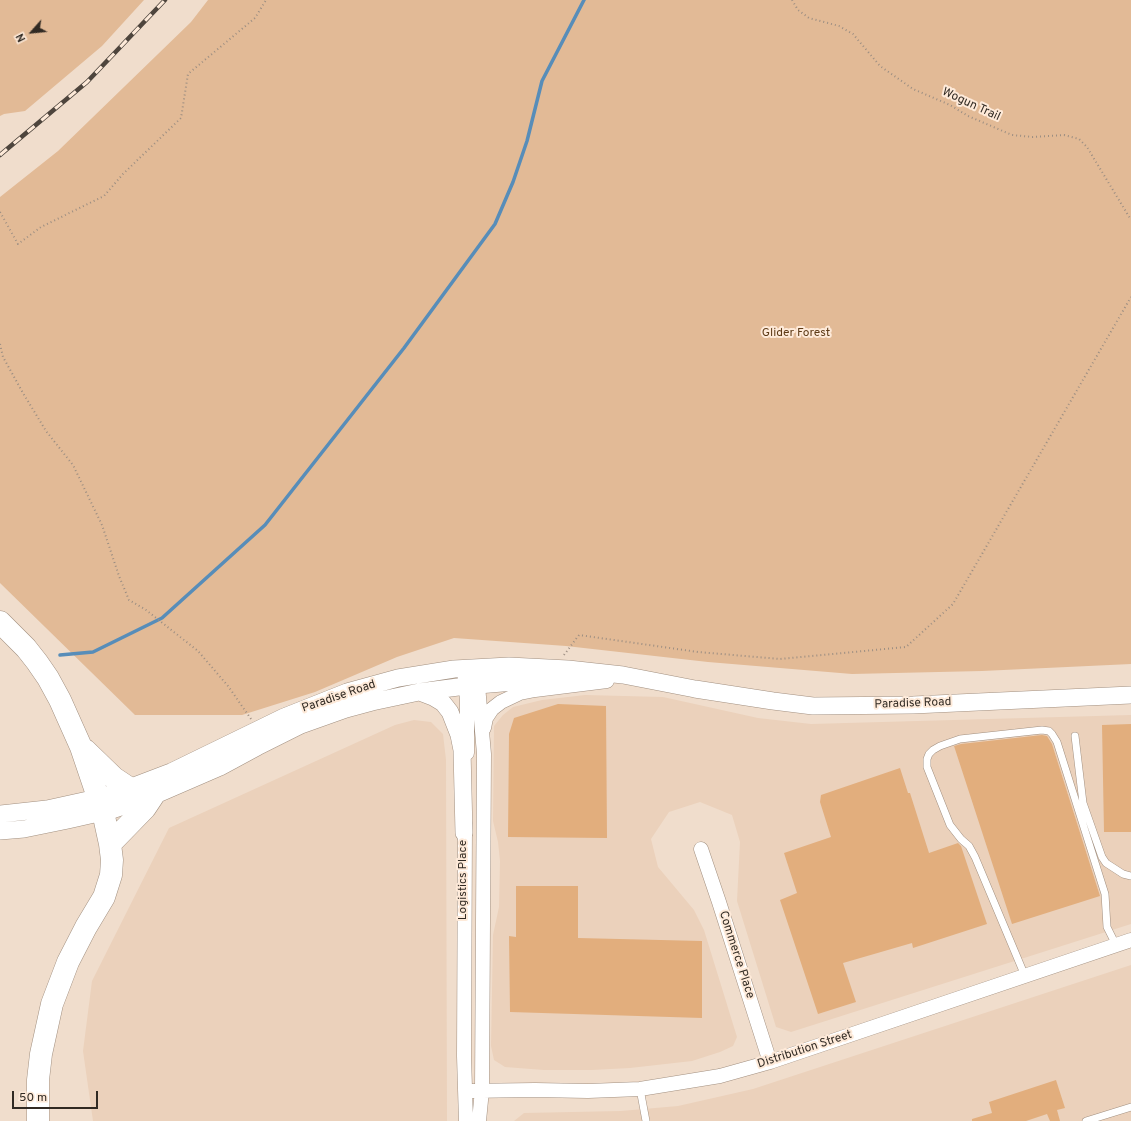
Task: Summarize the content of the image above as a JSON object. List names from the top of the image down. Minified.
{"streets":{"street":["Paradise Road","Logistics Place","Commerce Place","Distribution Street"],"path":["Wogun Trail"]},"crossings":[["Paradise Road","Logistics Place"],["Logistics Place","Distribution Street"],["Commerce Place","Distribution Street"]],"parks":["Glider Forest"],"scale_bar":"50 m","north":"bottom left"}
